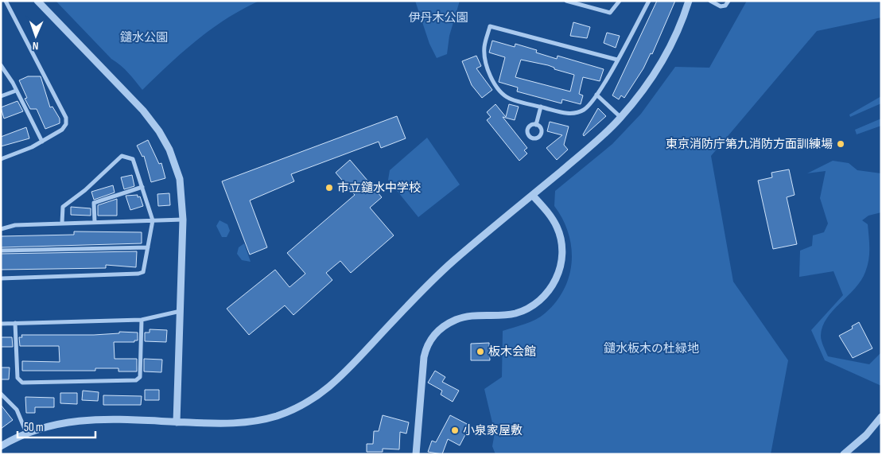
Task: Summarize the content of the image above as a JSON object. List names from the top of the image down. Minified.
{"parks":["伊丹木公園","鑓水公園","鑓水板木の杜緑地"],"places":["東京消防庁第九消防方面訓練場","市立鑓水中学校","板木会館","小泉家屋敷"],"scale_bar":"50 m","north":"bottom"}
